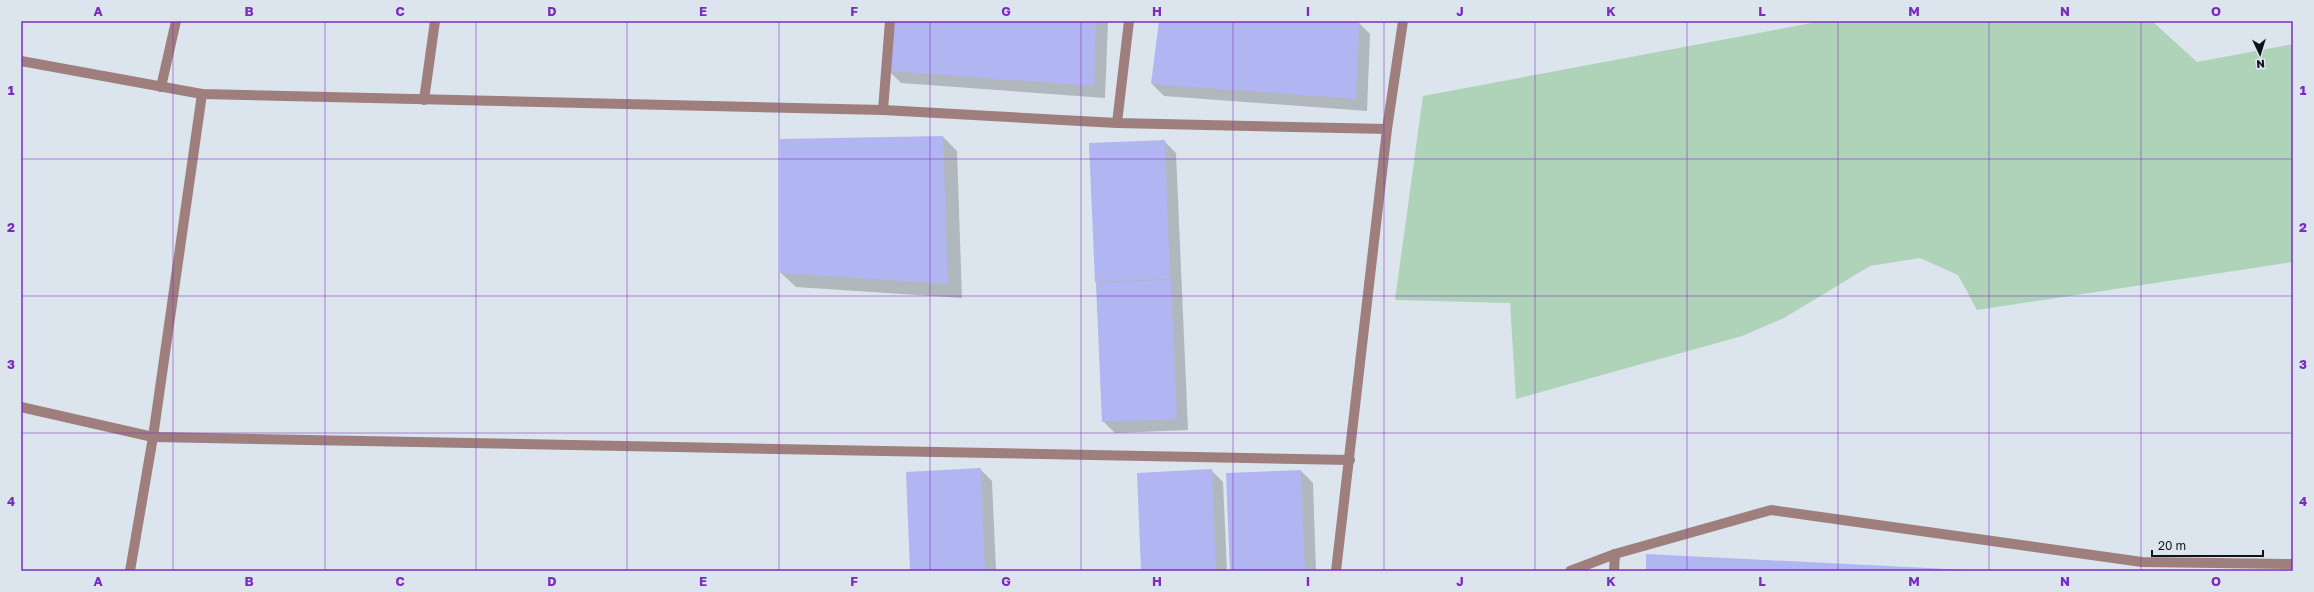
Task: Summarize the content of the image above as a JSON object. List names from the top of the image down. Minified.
{"scale_bar":"20 m","north":"bottom","grid":{"columns":["A","B","C","D","E","F","G","H","I","J","K","L","M","N","O"],"rows":["1","2","3","4"]}}
